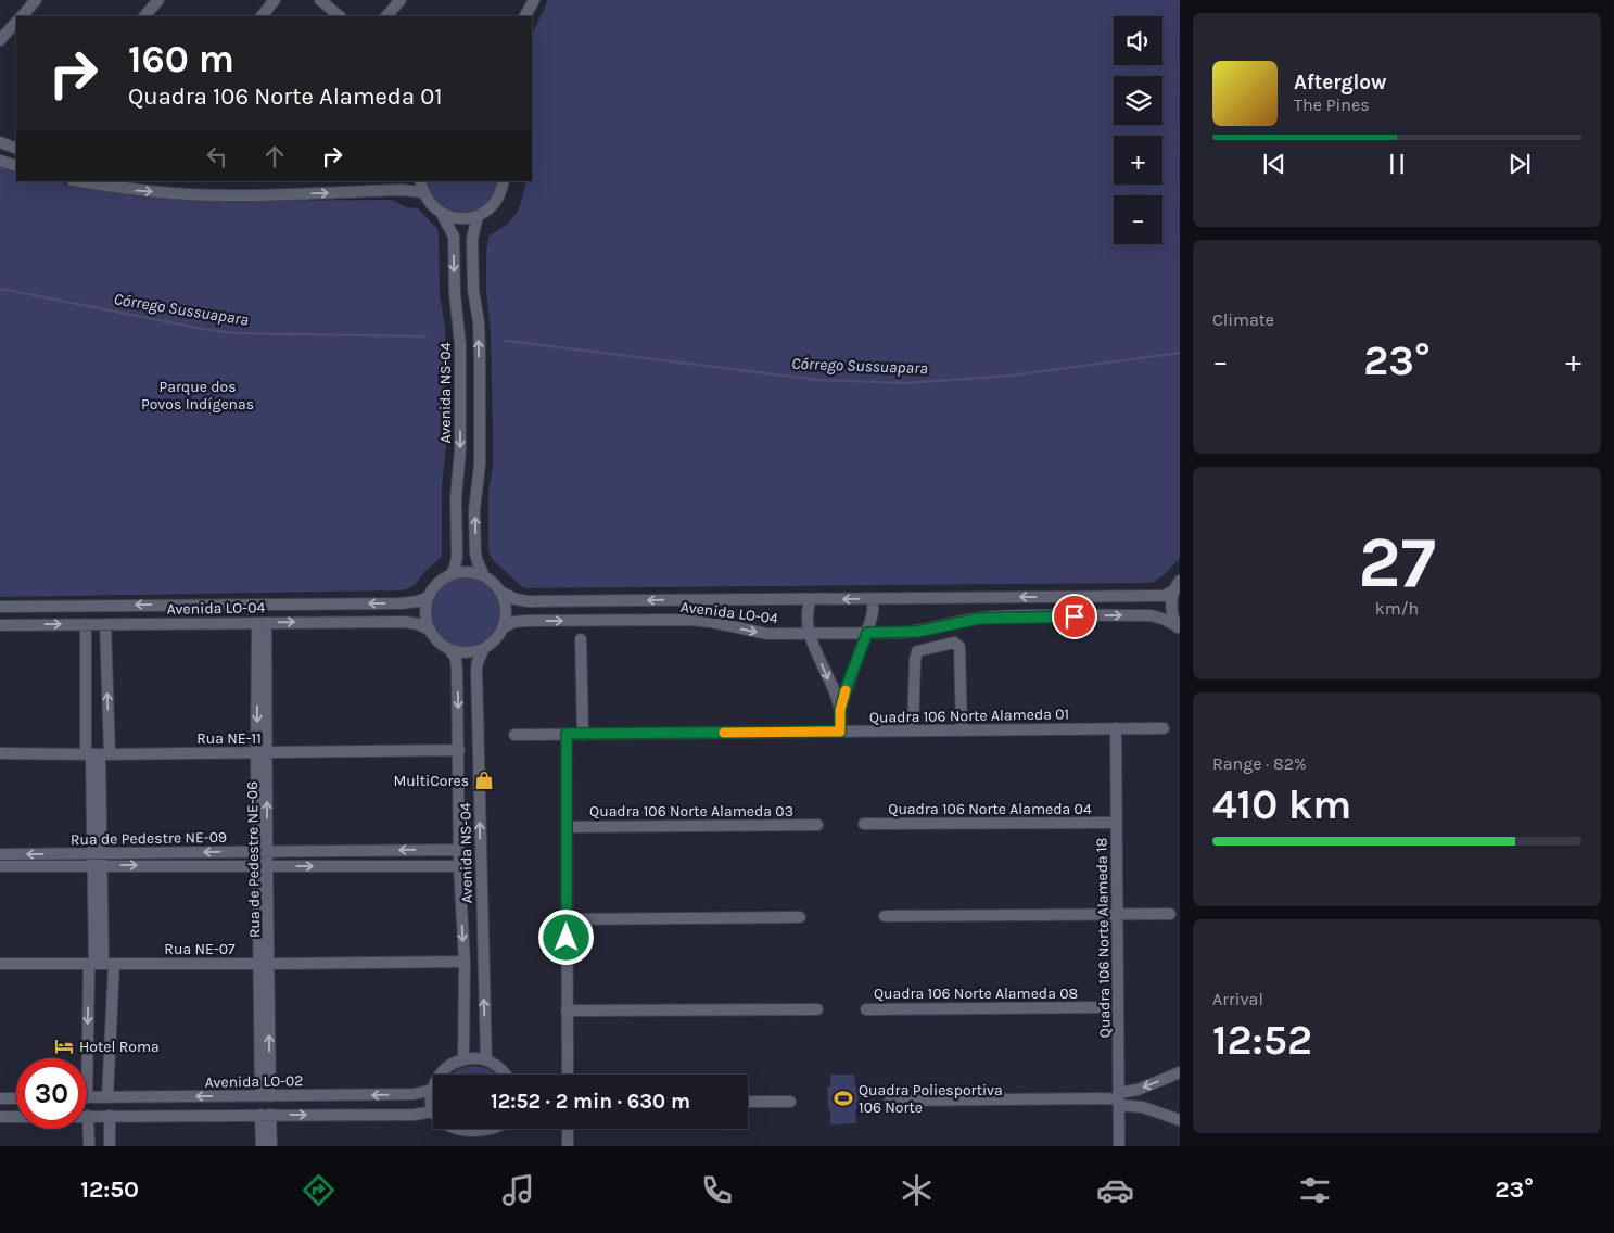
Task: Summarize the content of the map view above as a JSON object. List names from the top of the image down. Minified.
{"streets":{"street":["Avenida NS-04","Avenida LO-04","Quadra 106 Norte Alameda 01","Rua NE-11","Quadra 106 Norte Alameda 04","Quadra 106 Norte Alameda 03","Rua de Pedestre NE-09","Rua de Pedestre NE-06","Quadra 106 Norte Alameda 18","Rua NE-07","Quadra 106 Norte Alameda 08","Avenida LO-02"]},"crossings":[["Avenida NS-04","Avenida LO-04"],["Avenida NS-04","Rua NE-11"],["Avenida NS-04","Rua de Pedestre NE-09"],["Avenida NS-04","Rua NE-07"],["Avenida LO-04","Rua de Pedestre NE-06"],["Quadra 106 Norte Alameda 01","Quadra 106 Norte Alameda 18"],["Rua NE-11","Rua de Pedestre NE-06"],["Quadra 106 Norte Alameda 04","Quadra 106 Norte Alameda 18"],["Rua de Pedestre NE-09","Rua de Pedestre NE-06"],["Rua de Pedestre NE-06","Rua NE-07"],["Rua de Pedestre NE-06","Avenida LO-02"],["Quadra 106 Norte Alameda 18","Quadra 106 Norte Alameda 08"]],"water":["Córrego Sussuapara"],"parks":["Parque dos Povos Indígenas"],"places":{"shop":["MultiCores"],"hotel":["Hotel Roma"],"sports":["Quadra Poliesportiva 106 Norte"]},"page":{"map_buttons":["+","−"],"turn":["160 m","Quadra 106 Norte Alameda 01"],"song":["Afterglow","The Pines"],"tile":["Climate",["27","km/h"],["Range · 82%","410 km"],["Arrival","12:52"]],"heat":["−","23°","+"],"limit":"30","trip":"12:52 · 2 min · 630 m","tabs":["12:50","23°"]}}
